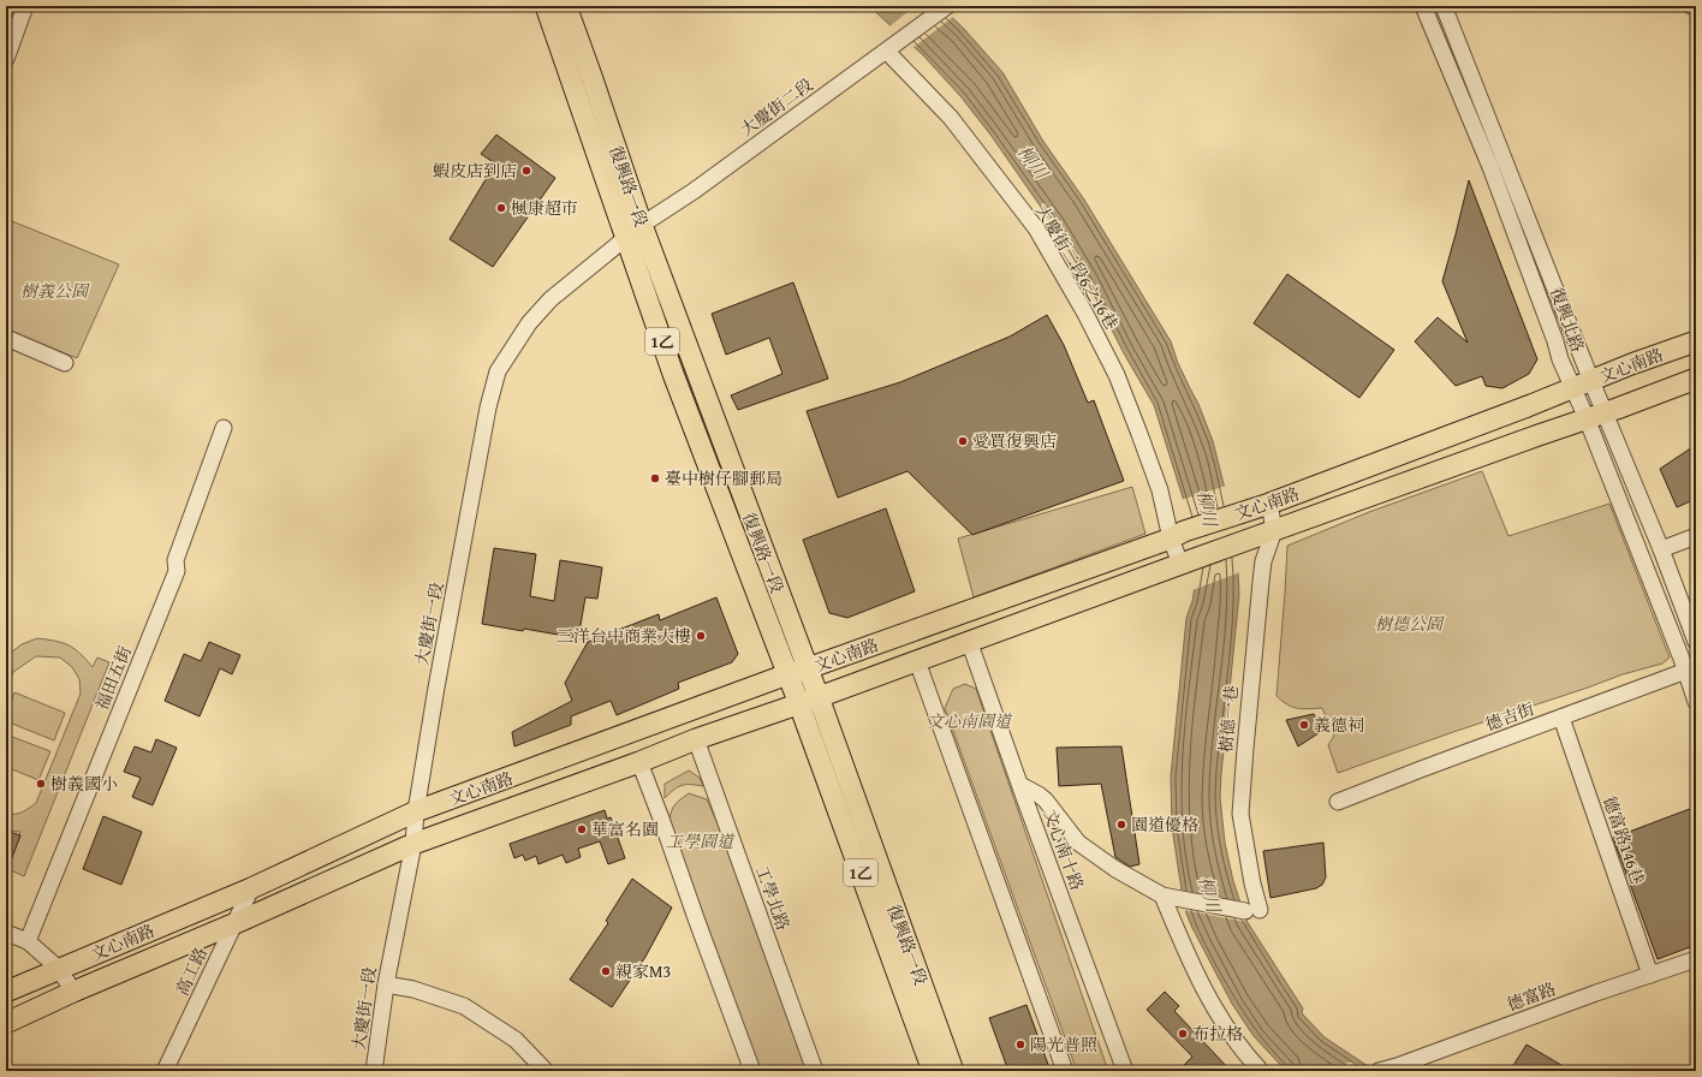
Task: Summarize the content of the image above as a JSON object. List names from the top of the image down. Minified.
{"streets":{"main road":["復興路一段","1乙","文心南路"],"street":["大慶街二段","大慶街二段6之16巷","復興北路","大慶街一段","福田五街","德吉街","樹德一巷","德富路146巷","文心南十路","工學北路","高工路","德富路"]},"crossings":[["大慶街二段","復興路一段"],["大慶街二段","大慶街二段6之16巷"],["大慶街二段","大慶街一段"],["復興路一段","文心南路"],["復興路一段","大慶街一段"],["大慶街二段6之16巷","文心南路"],["復興北路","文心南路"],["復興北路","德吉街"],["文心南路","大慶街一段"],["文心南路","樹德一巷"],["文心南路","文心南十路"],["文心南路","工學北路"],["文心南路","高工路"],["德吉街","德富路146巷"],["德富路146巷","德富路"]],"water":["柳川"],"parks":["樹義公園","樹德公園","文心南園道","工學園道"],"places":["蝦皮店到店","楓康超市","愛買復興店","臺中樹仔腳郵局","三洋台中商業大樓","義德祠","樹義國小","園道優格","華富名園","親家M3","布拉格","陽光普照"]}
